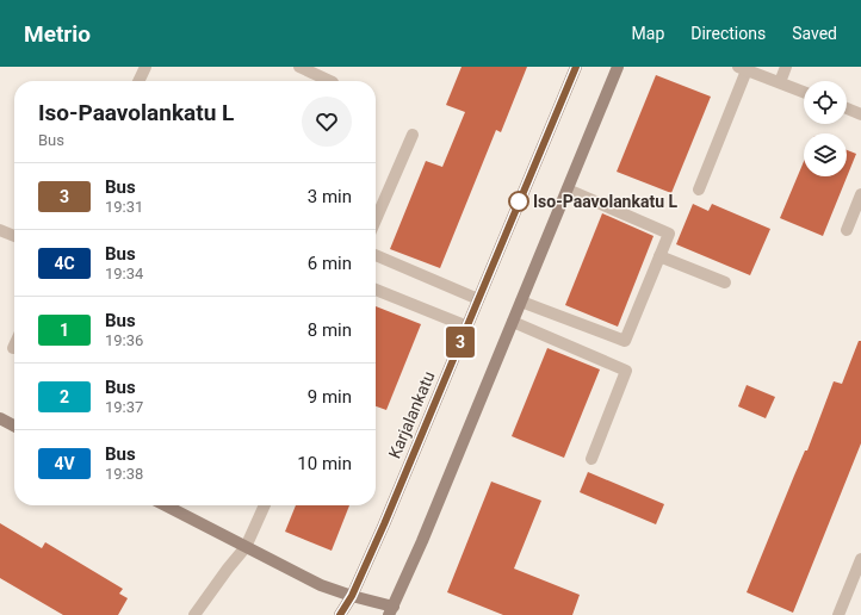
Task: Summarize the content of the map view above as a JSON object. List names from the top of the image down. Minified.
{"streets":{"main road":["Karjalankatu"]},"places":["Iso-Paavolankatu L"],"lines":["bus line 3"],"page":{"header":"Metrio","nav":["Map","Directions","Saved"],"on_map":"3","heading":["Iso-Paavolankatu L","Bus"],"list":[{"mark":"3","name":"Bus","note":"19:31","value":"3 min"},{"mark":"4C","name":"Bus","note":"19:34","value":"6 min"},{"mark":"1","name":"Bus","note":"19:36","value":"8 min"},{"mark":"2","name":"Bus","note":"19:37","value":"9 min"},{"mark":"4V","name":"Bus","note":"19:38","value":"10 min"}]}}
